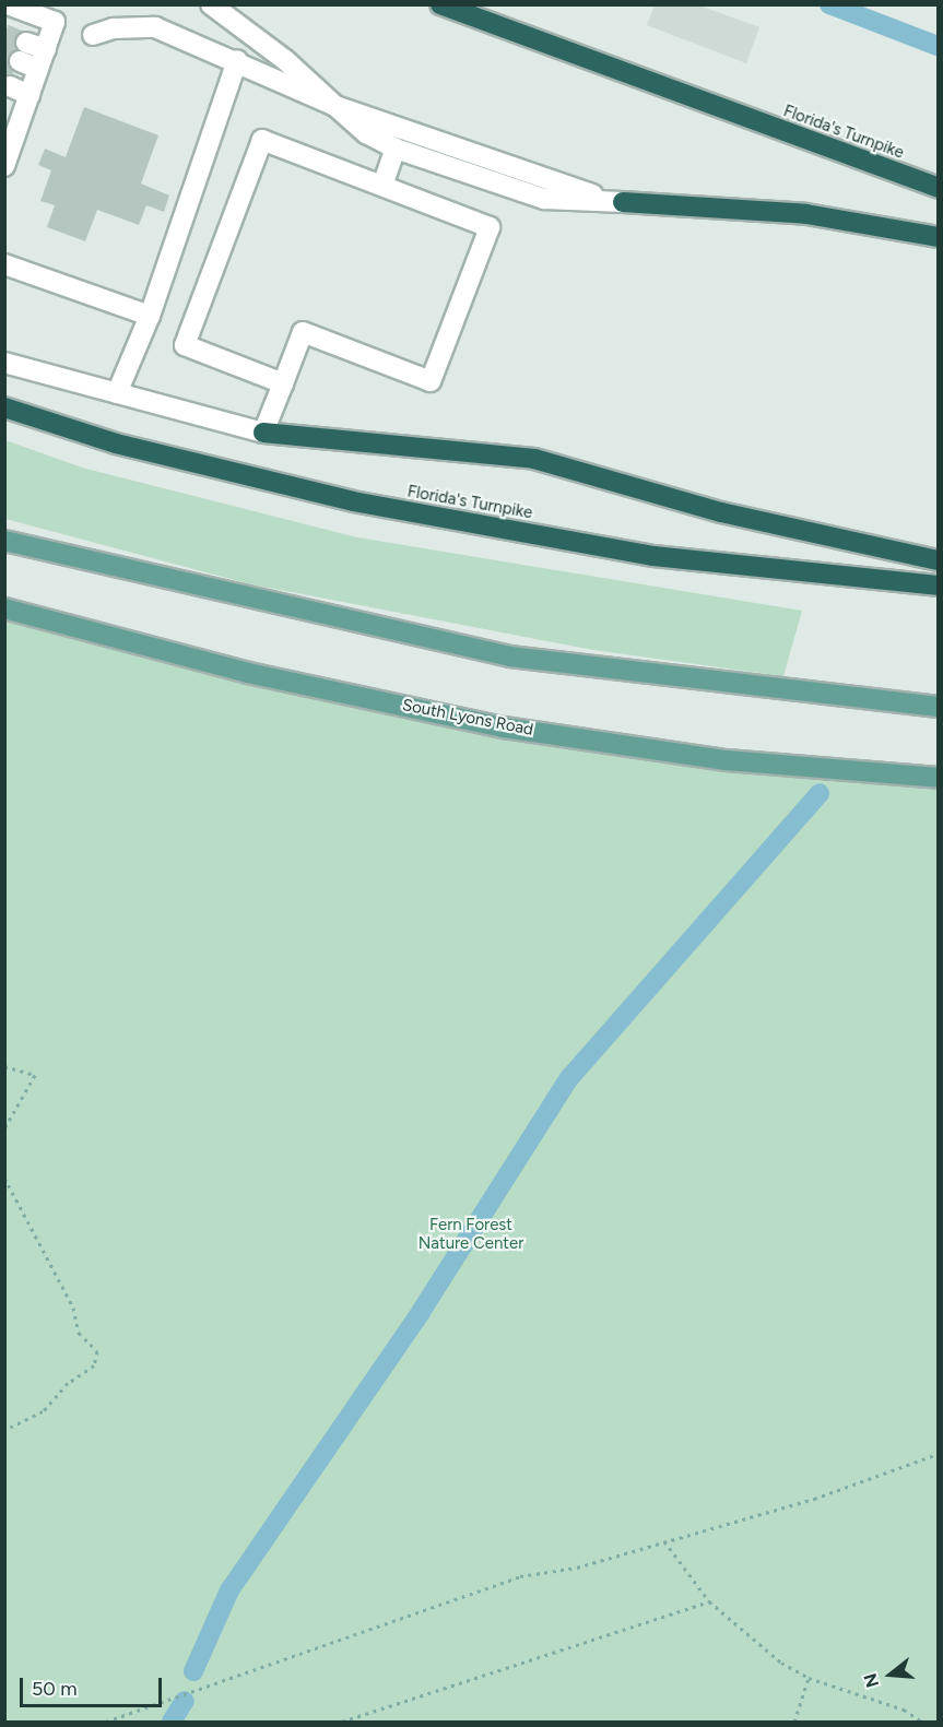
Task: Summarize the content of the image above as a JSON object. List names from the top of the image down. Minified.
{"streets":{"highway":["Florida's Turnpike"],"main road":["South Lyons Road"]},"parks":["Fern Forest Nature Center"],"scale_bar":"50 m","north":"left"}
